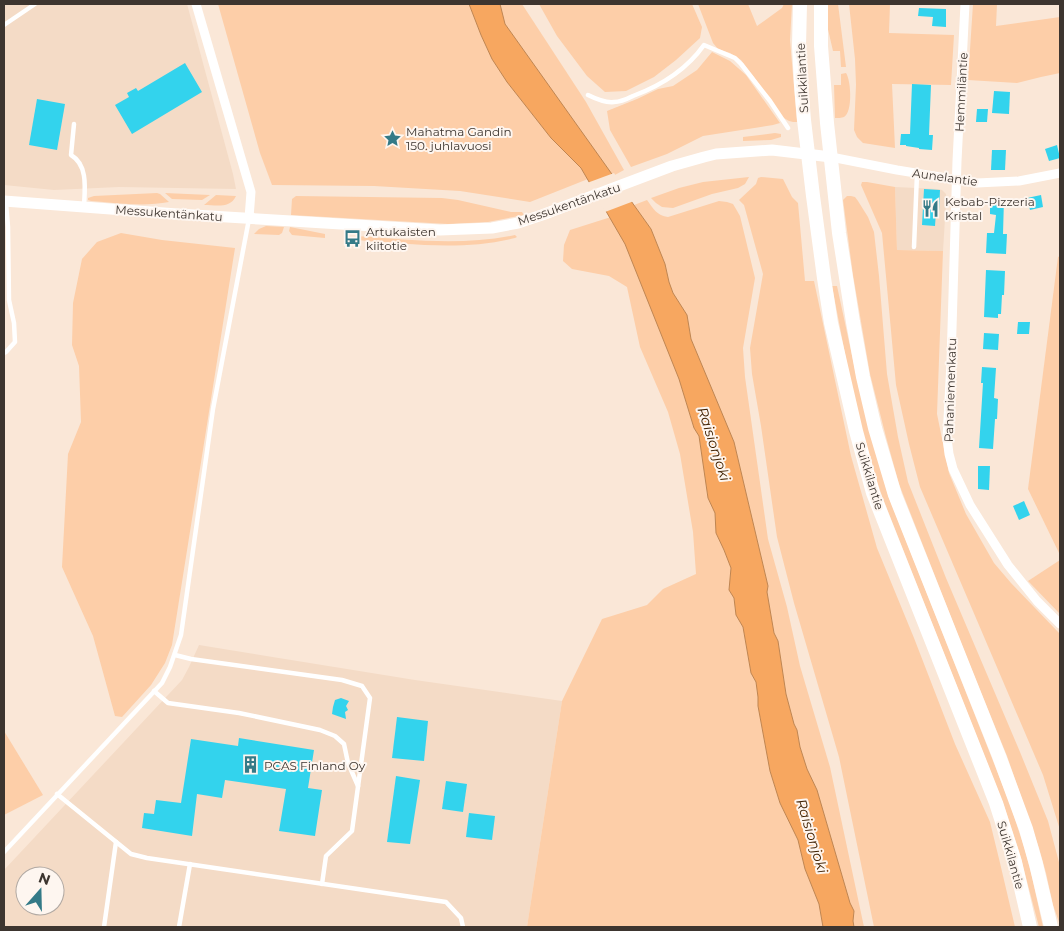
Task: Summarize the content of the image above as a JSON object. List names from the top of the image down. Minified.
{"streets":{"main road":["Suikkilantie"],"street":["Hemmiläntie","Aunelantie","Messukentänkatu","Pahaniemenkatu"]},"crossings":[["Suikkilantie","Aunelantie"],["Suikkilantie","Messukentänkatu"],["Hemmiläntie","Aunelantie"],["Hemmiläntie","Pahaniemenkatu"],["Aunelantie","Messukentänkatu"],["Aunelantie","Pahaniemenkatu"]],"water":["Raisionjoki"],"places":{"place":["Mahatma Gandin 150. juhlavuosi"],"restaurant":["Kebab-Pizzeria Kristal"],"bus stop":["Artukaisten kiitotie"],"building":["PCAS Finland Oy"]},"north":"top"}
